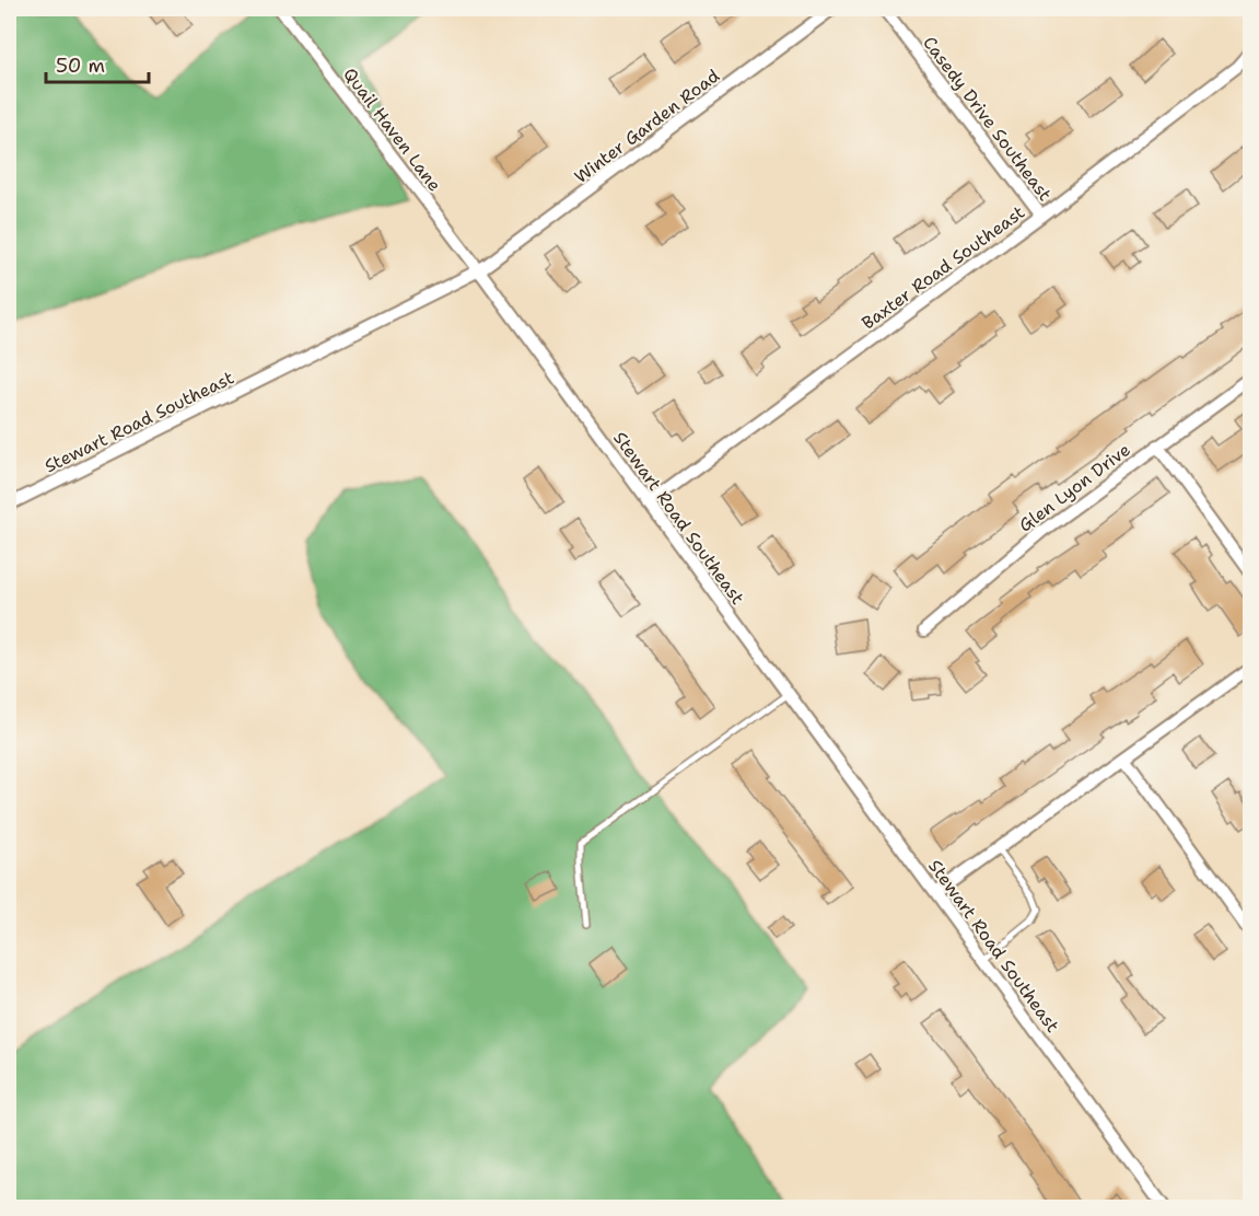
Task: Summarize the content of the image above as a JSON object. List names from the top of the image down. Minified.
{"streets":{"street":["Casedy Drive Southeast","Winter Garden Road","Quail Haven Lane","Baxter Road Southeast","Stewart Road Southeast","Glen Lyon Drive"]},"crossings":[["Casedy Drive Southeast","Baxter Road Southeast"],["Winter Garden Road","Quail Haven Lane"],["Winter Garden Road","Stewart Road Southeast"],["Quail Haven Lane","Stewart Road Southeast"],["Baxter Road Southeast","Stewart Road Southeast"]],"scale_bar":"50 m"}
